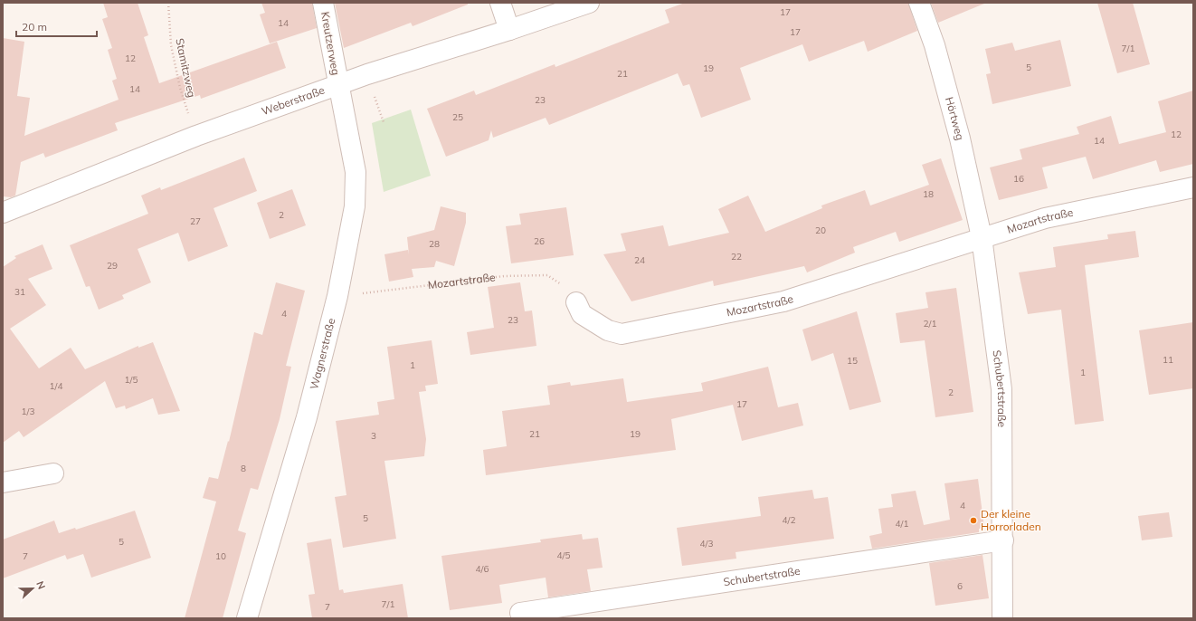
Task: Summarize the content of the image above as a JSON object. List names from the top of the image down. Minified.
{"streets":{"street":["Kreutzerweg","Weberstraße","Hörtweg","Mozartstraße","Wagnerstraße","Schubertstraße"],"path":["Stamitzweg"]},"crossings":[["Kreutzerweg","Weberstraße"],["Kreutzerweg","Wagnerstraße"],["Stamitzweg","Weberstraße"],["Weberstraße","Wagnerstraße"],["Hörtweg","Mozartstraße"],["Hörtweg","Schubertstraße"],["Mozartstraße","Wagnerstraße"],["Mozartstraße","Schubertstraße"]],"places":["Der kleine Horrorladen"],"house_numbers":["17","14","17","7/1","12","5","19","21","14","23","25","12","14","16","18","2","27","20","26","28","22","24","29","31","4","23","2/1","11","15","1","1","1/5","1/4","2","17","1/3","21","19","3","8","4","5","4/2","4/1","5","4/3","4/5","7","10","4/6","6","7/1","7"],"scale_bar":"20 m","north":"right"}
